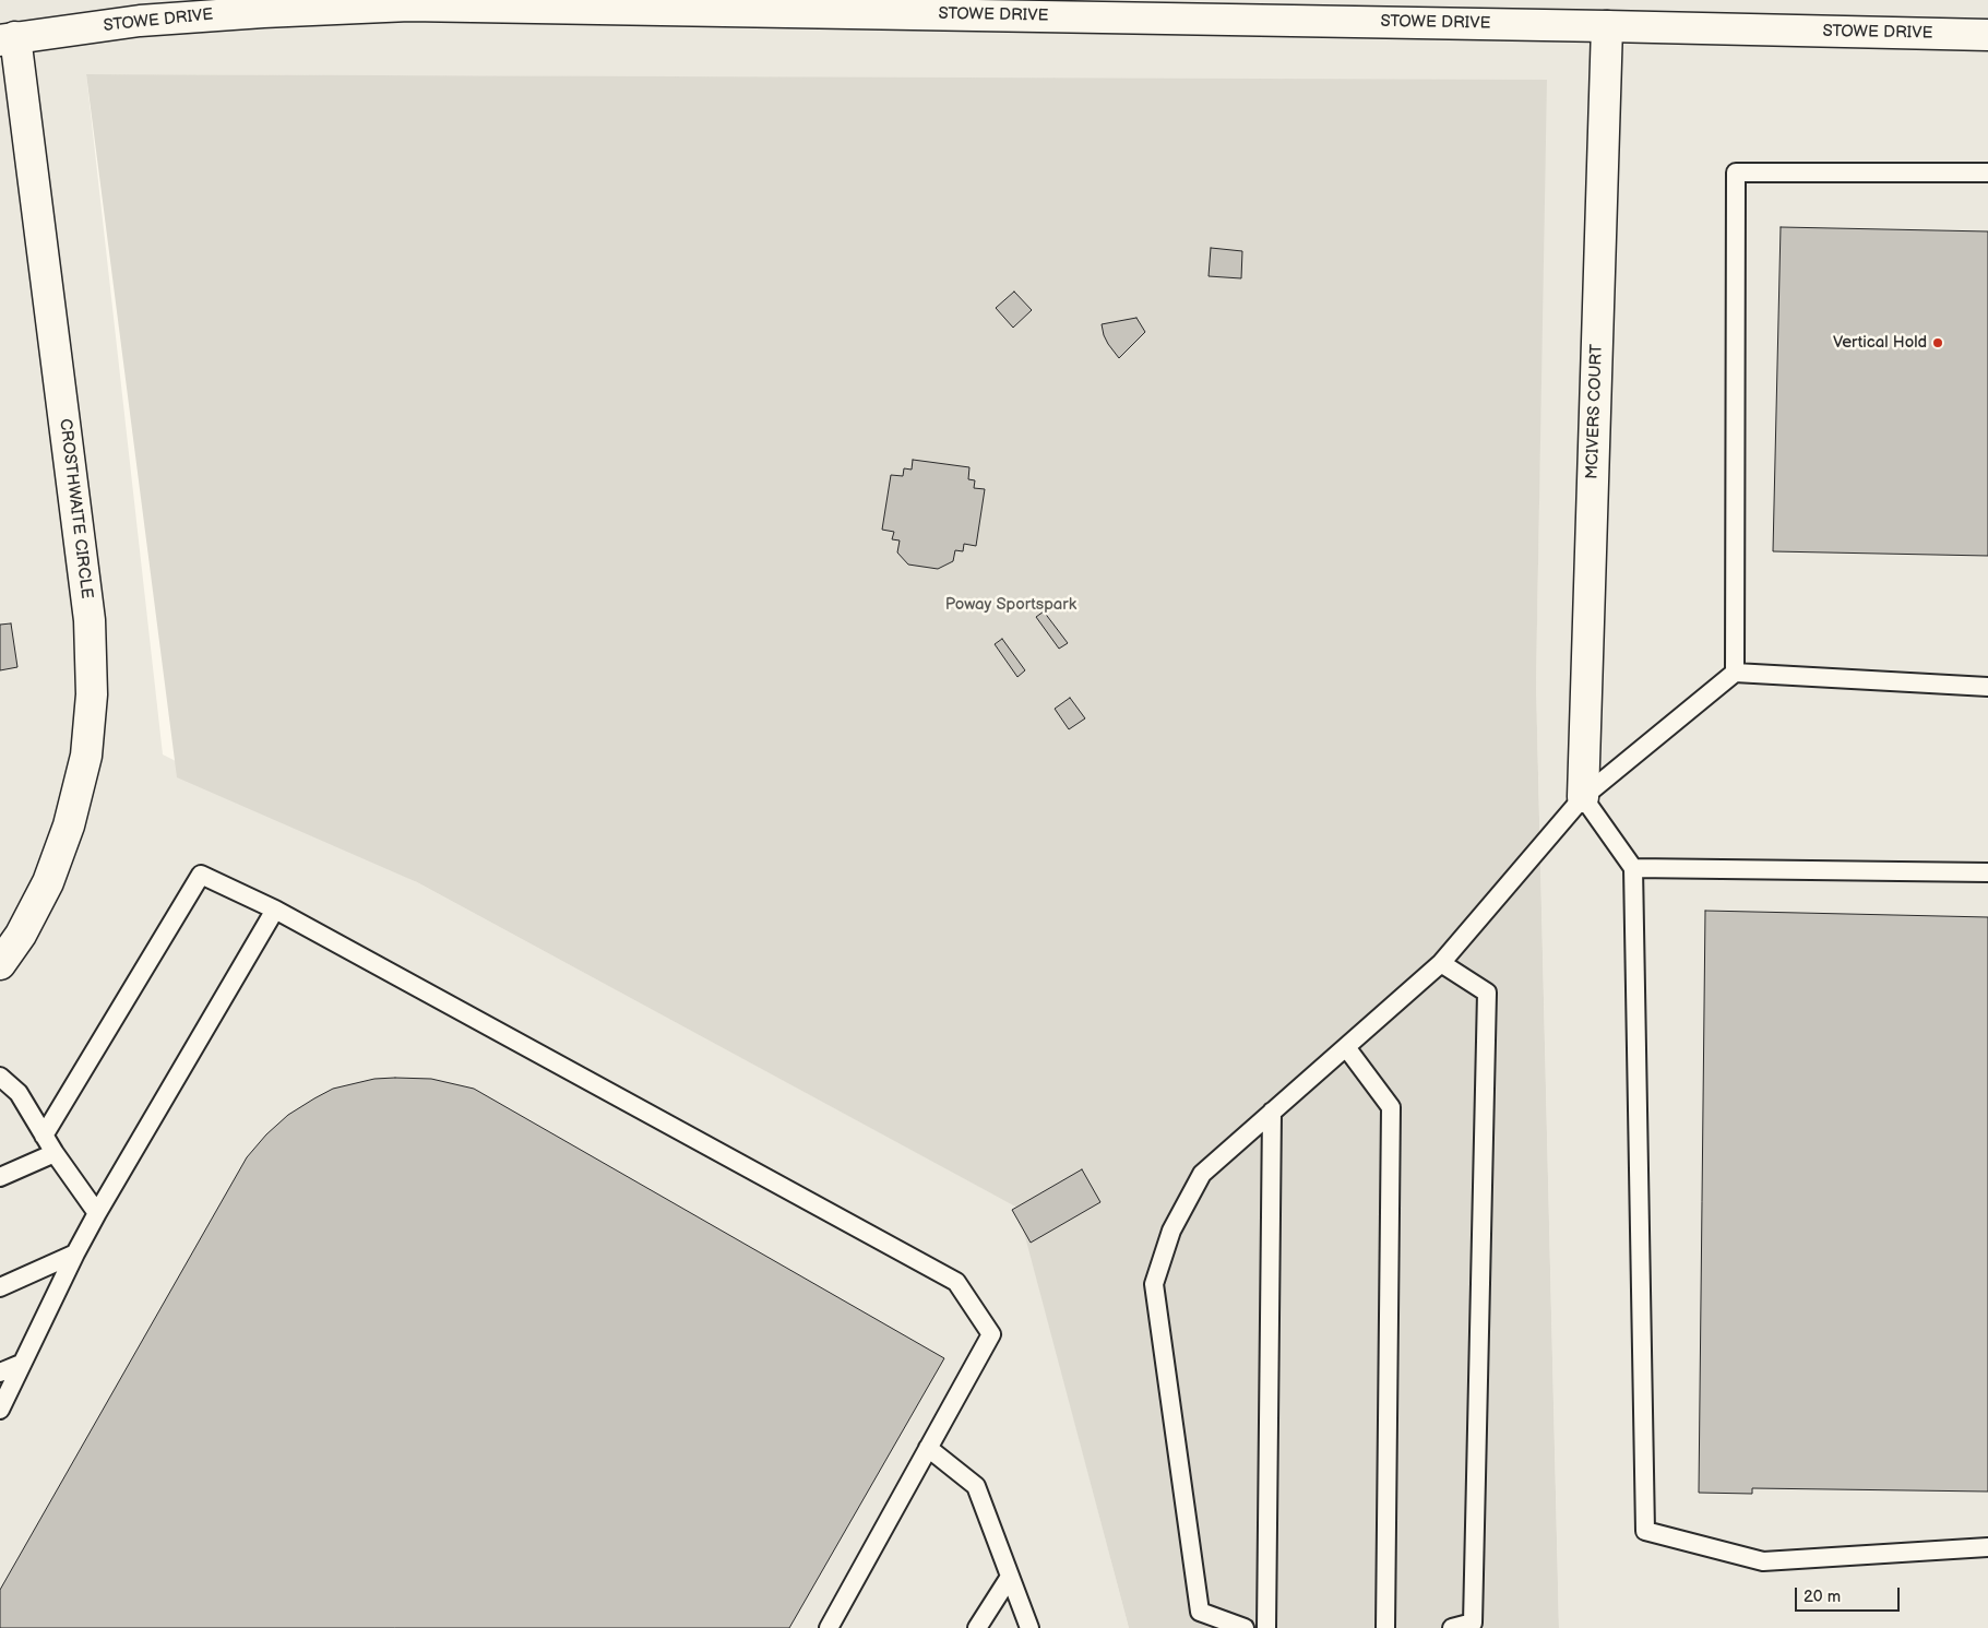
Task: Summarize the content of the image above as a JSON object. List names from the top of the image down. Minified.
{"streets":{"main road":["STOWE DRIVE","MCIVERS COURT","CROSTHWAITE CIRCLE"]},"crossings":[["STOWE DRIVE","MCIVERS COURT"],["STOWE DRIVE","CROSTHWAITE CIRCLE"]],"parks":["Poway Sportspark"],"places":["Vertical Hold"],"scale_bar":"20 m"}
